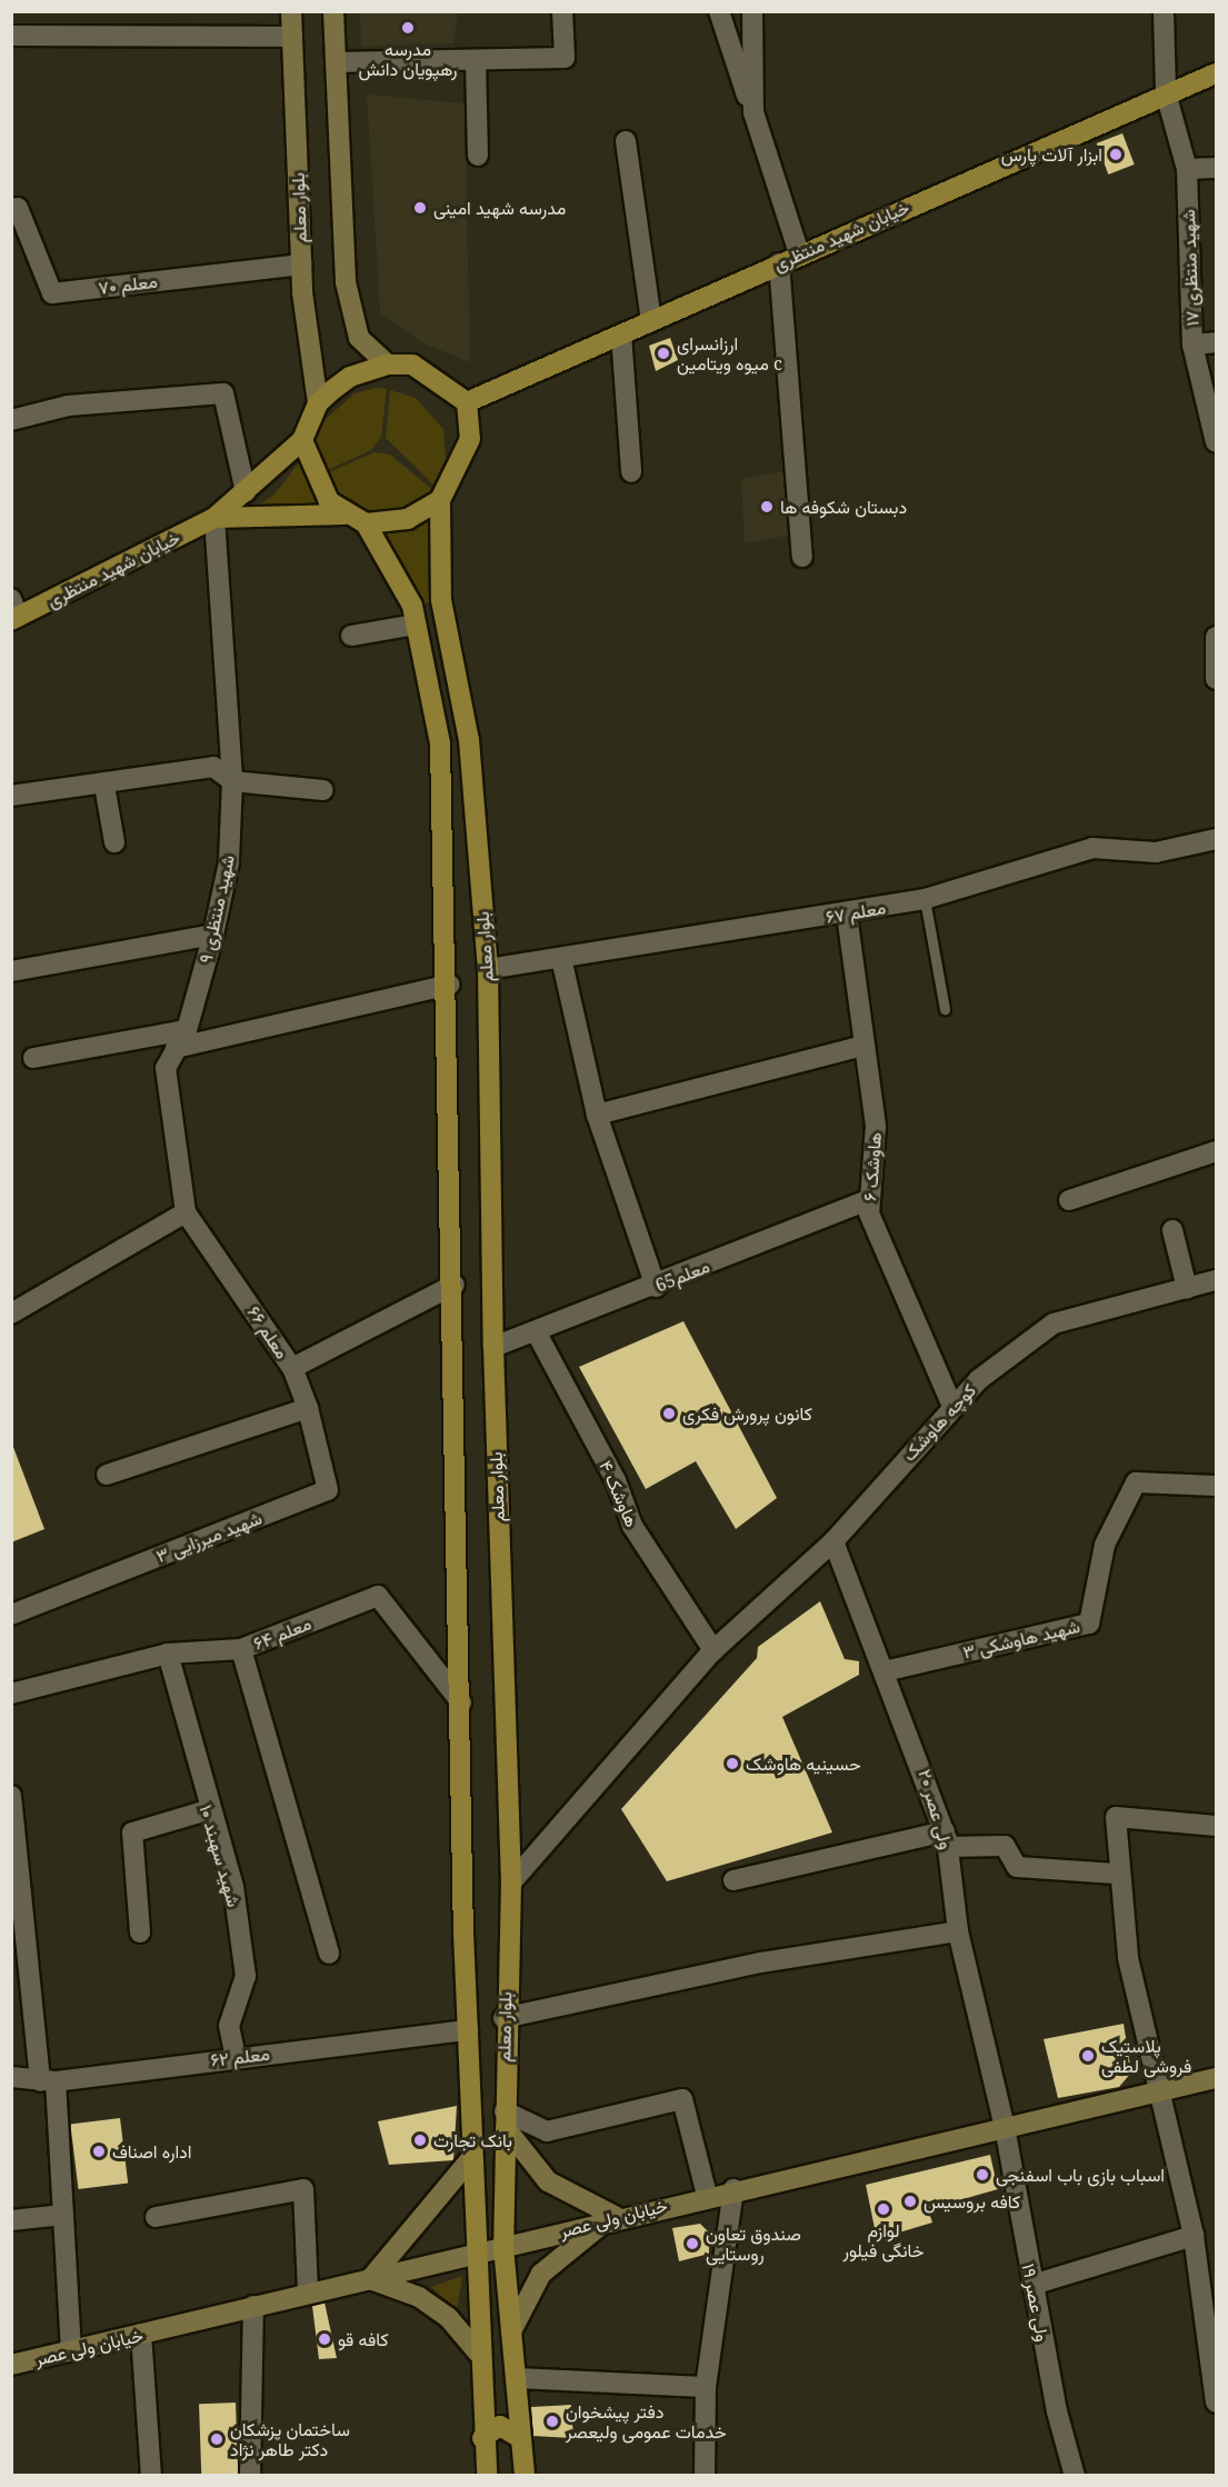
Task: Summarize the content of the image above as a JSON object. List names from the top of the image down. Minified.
{"streets":{"main road":["بلوار معلم","خیابان شهید منتظری","خیابان ولی عصر"],"street":["شهید منتظری ۱۷","معلم ۷۰","شهید منتظری ۹","معلم ۶۷","هاوشک ۶","معلم65","معلم ۶۶","کوچه هاوشک","هاوشک ۴","شهید میرزایی ۳","معلم ۶۴","شهید هاوشکی ۳","ولی عصر ۲۰","شهید سهبند ۱۰","معلم ۶۲","ولی عصر ۱۹"]},"crossings":[["بلوار معلم","خیابان شهید منتظری"],["بلوار معلم","معلم ۷۰"],["بلوار معلم","معلم ۶۷"],["بلوار معلم","معلم65"],["بلوار معلم","معلم ۶۶"],["بلوار معلم","کوچه هاوشک"],["بلوار معلم","معلم ۶۴"],["بلوار معلم","معلم ۶۲"],["بلوار معلم","خیابان ولی عصر"],["خیابان شهید منتظری","شهید منتظری ۱۷"],["خیابان شهید منتظری","شهید منتظری ۹"],["شهید منتظری ۹","معلم ۶۶"],["معلم ۶۷","هاوشک ۶"],["هاوشک ۶","معلم65"],["هاوشک ۶","کوچه هاوشک"],["معلم65","هاوشک ۴"],["کوچه هاوشک","هاوشک ۴"],["کوچه هاوشک","ولی عصر ۲۰"],["معلم ۶۴","شهید سهبند ۱۰"],["شهید هاوشکی ۳","ولی عصر ۲۰"],["ولی عصر ۲۰","خیابان ولی عصر"],["ولی عصر ۲۰","ولی عصر ۱۹"],["شهید سهبند ۱۰","معلم ۶۲"],["خیابان ولی عصر","ولی عصر ۱۹"]],"places":["مدرسه رهپویان دانش","ابزار آلات پارس","مدرسه شهید امینی","ارزانسرای میوه ویتامین c","دبستان شکوفه ها","کانون پرورش فکری","حسینیه هاوشک","پلاستیک فروشی لطفی","بانک تجارت","اداره اصناف","اسباب بازی باب اسفنجی","کافه بروسیس","لوازم خانگی فیلور","صندوق تعاون روستایی","کافه قو","دفتر پیشخوان خدمات عمومی ولیعصر","ساختمان پزشکان دکتر طاهر نژاد"]}
